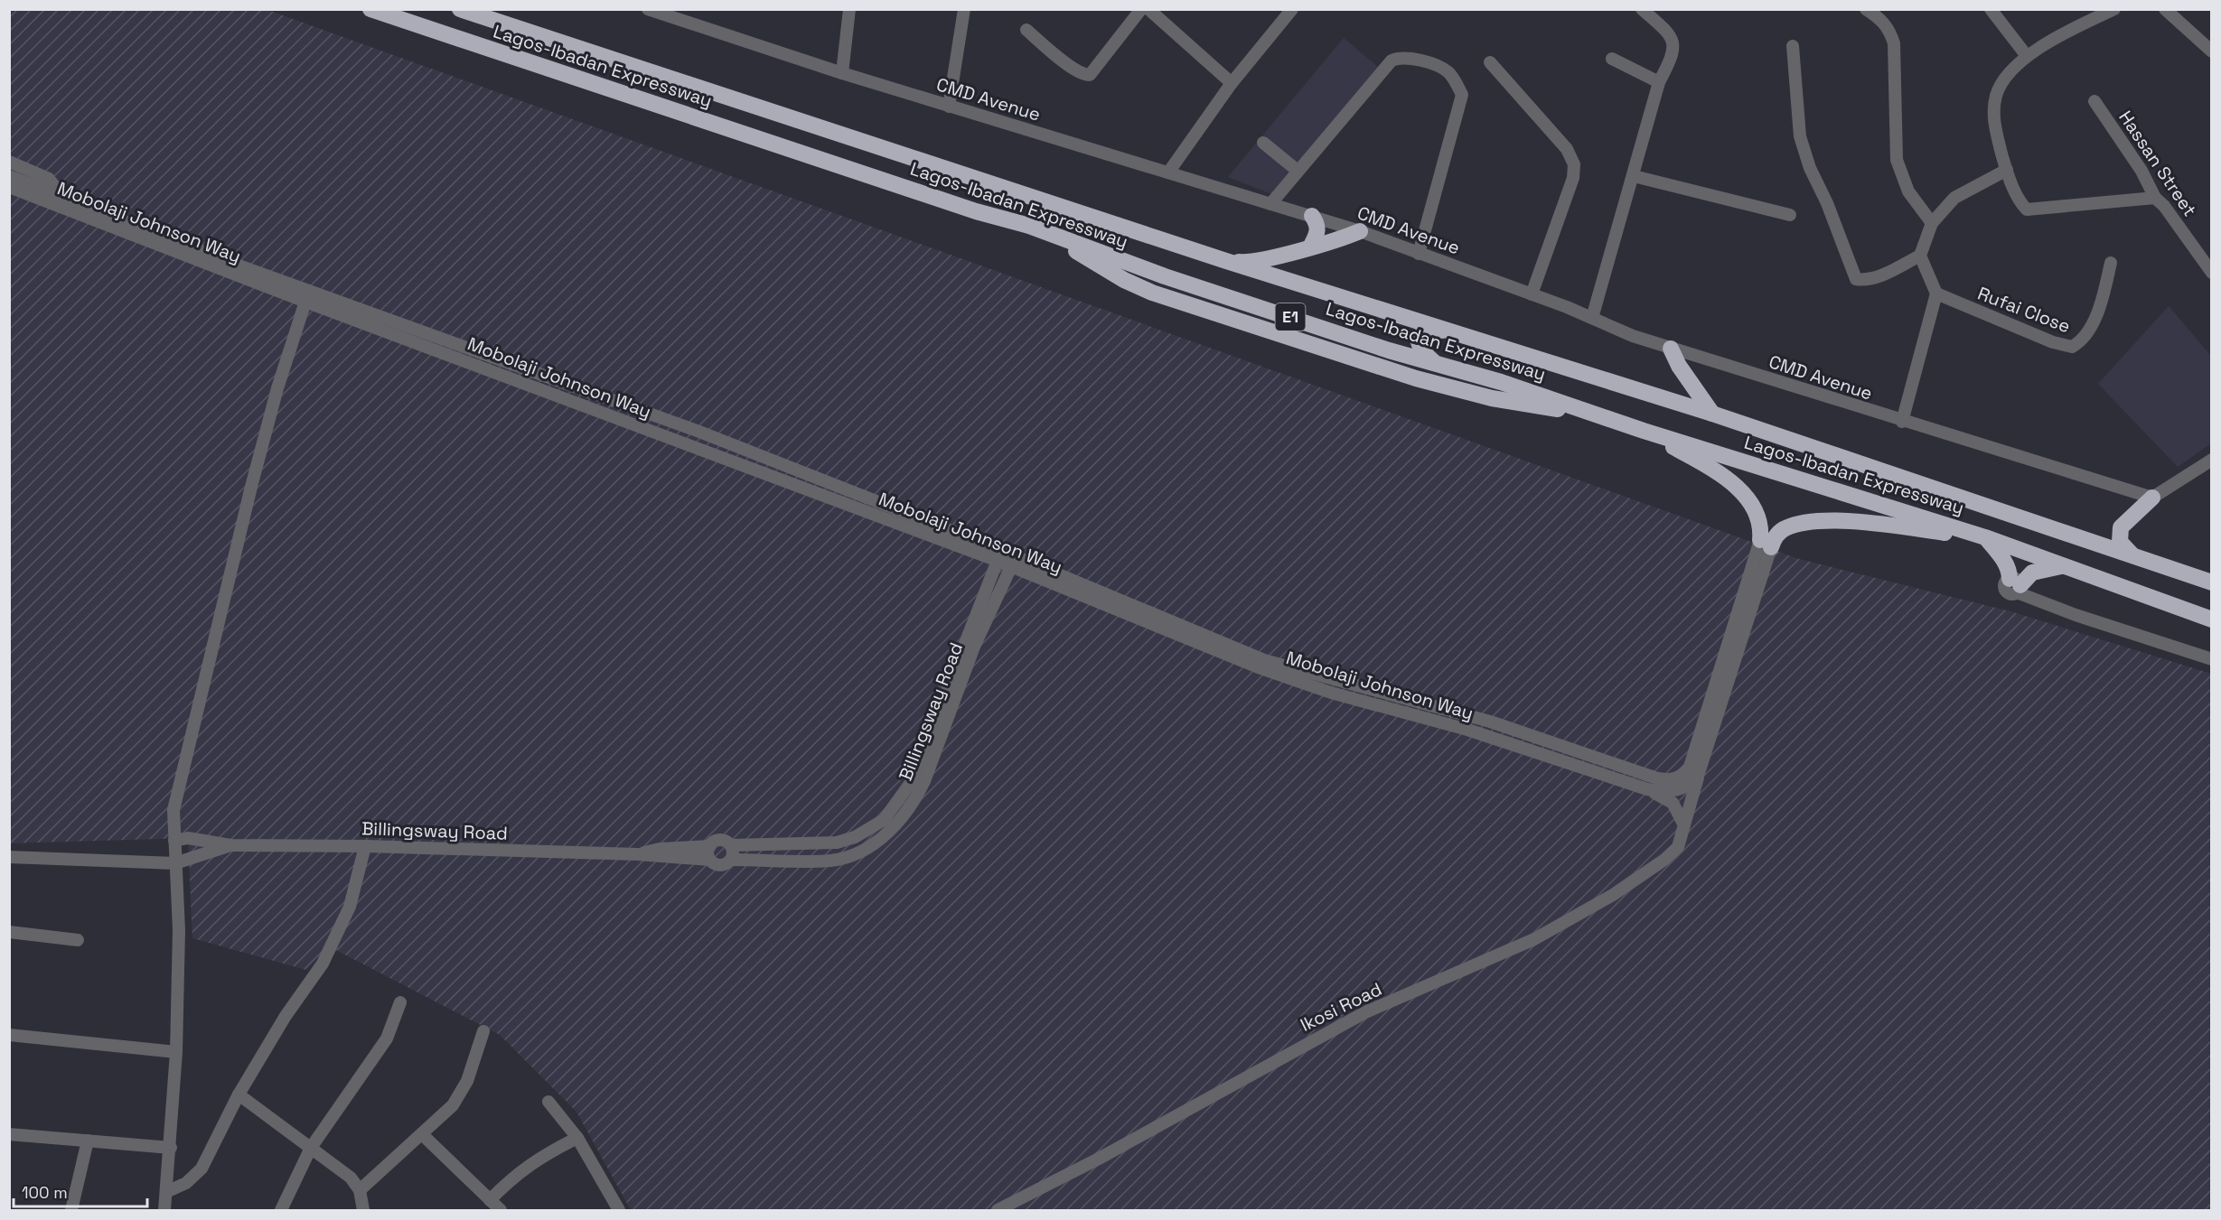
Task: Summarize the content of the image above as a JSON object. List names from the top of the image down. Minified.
{"streets":{"highway":["Lagos-Ibadan Expressway","E1"],"street":["CMD Avenue","Hassan Street","Mobolaji Johnson Way","Rufai Close","Billingsway Road","Ikosi Road"]},"crossings":[["Mobolaji Johnson Way","Billingsway Road"]],"scale_bar":"100 m"}
